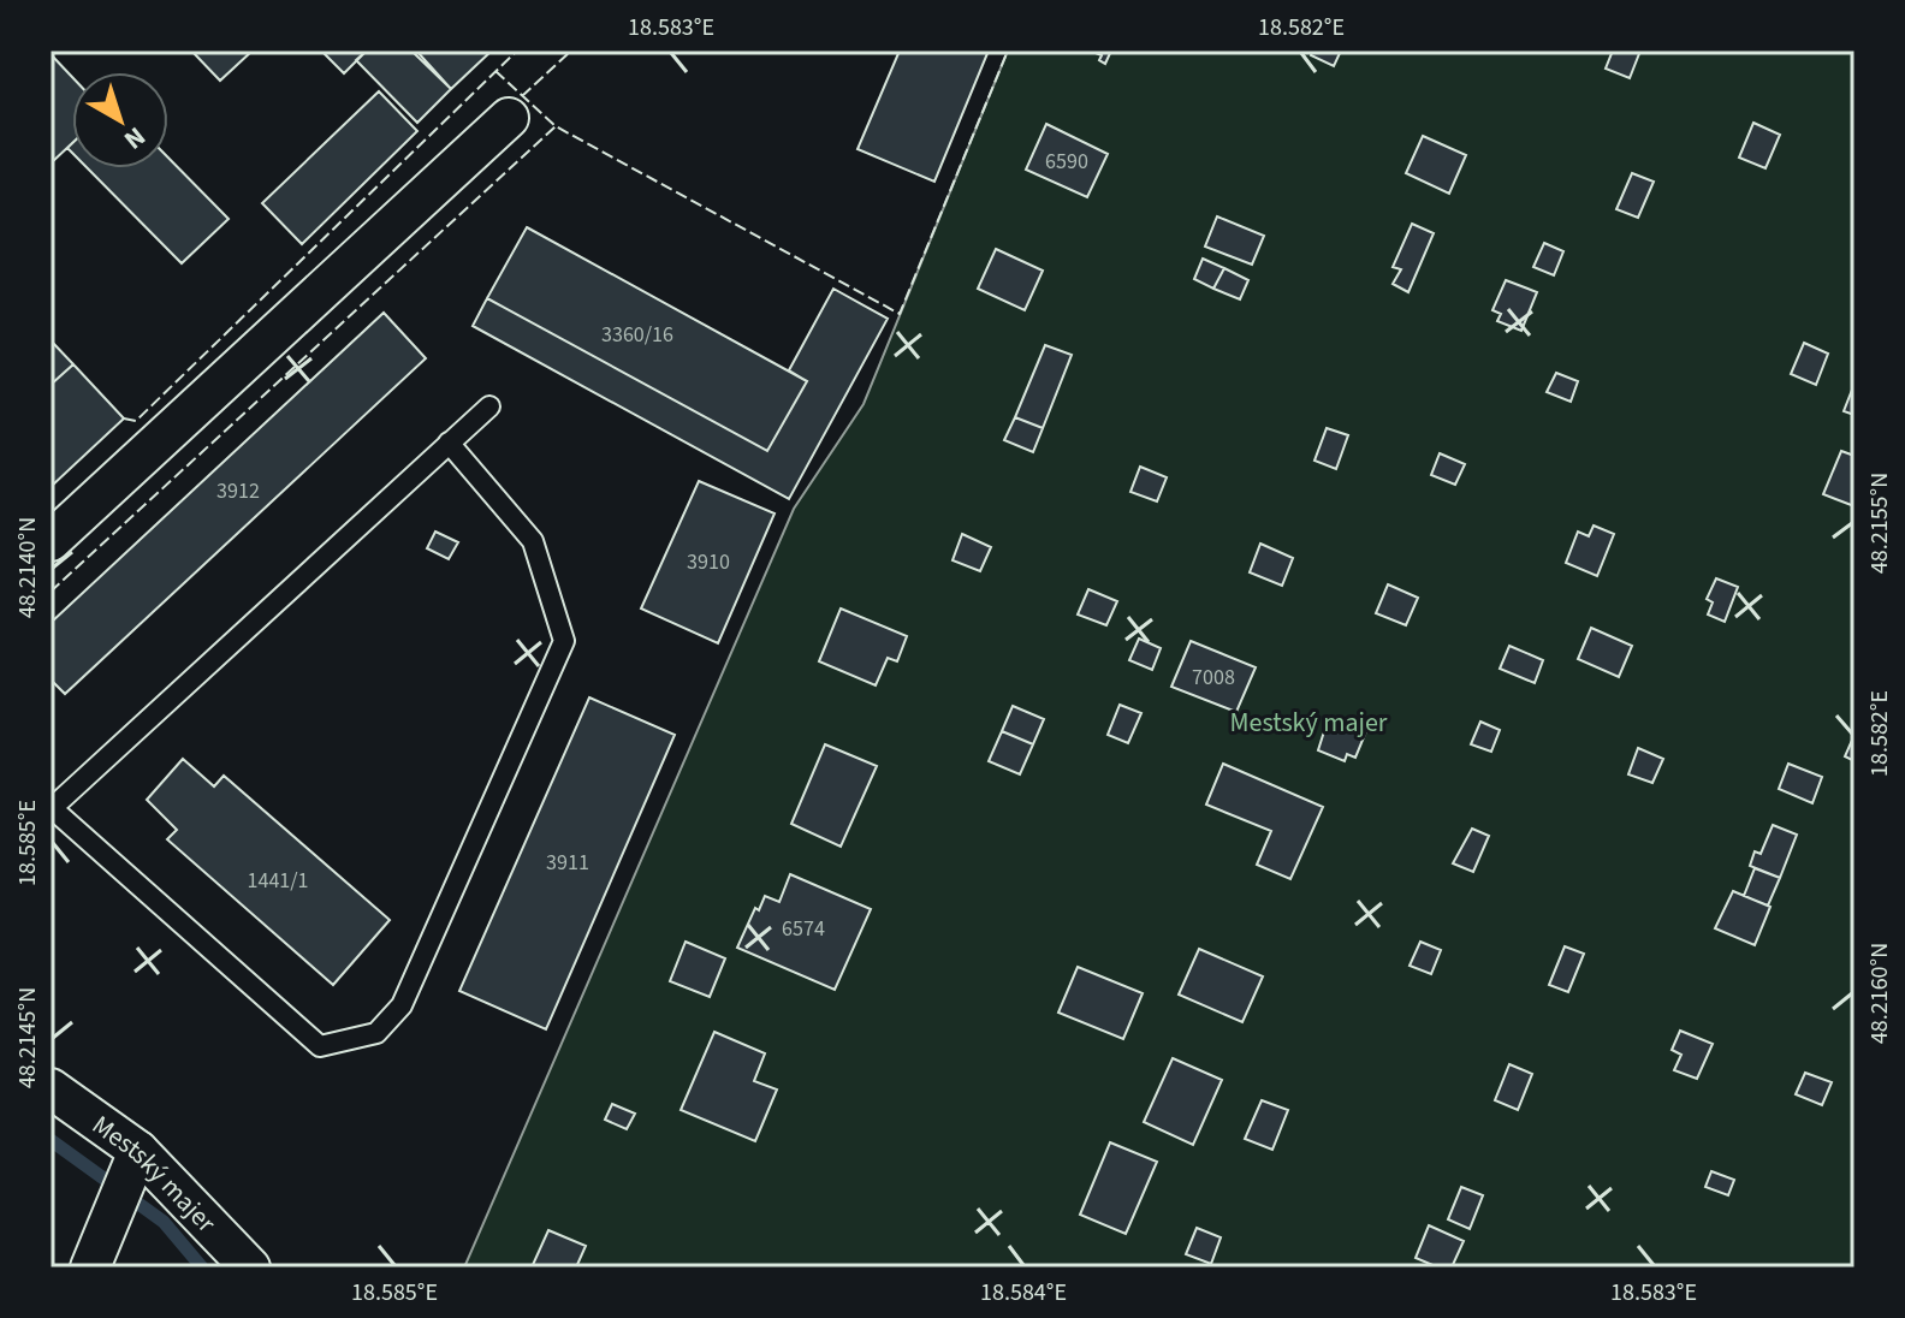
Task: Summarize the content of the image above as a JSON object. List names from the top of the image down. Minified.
{"streets":{"street":["Mestský majer"]},"parks":["Mestský majer"],"house_numbers":["6590","3360/16","3912","3910","7008","3911","1441/1","6574"],"north":"bottom right","coordinates":["18.583°E","18.582°E","48.2155°N","48.2140°N","18.585°E","48.2160°N","48.2145°N","18.584°E"]}
